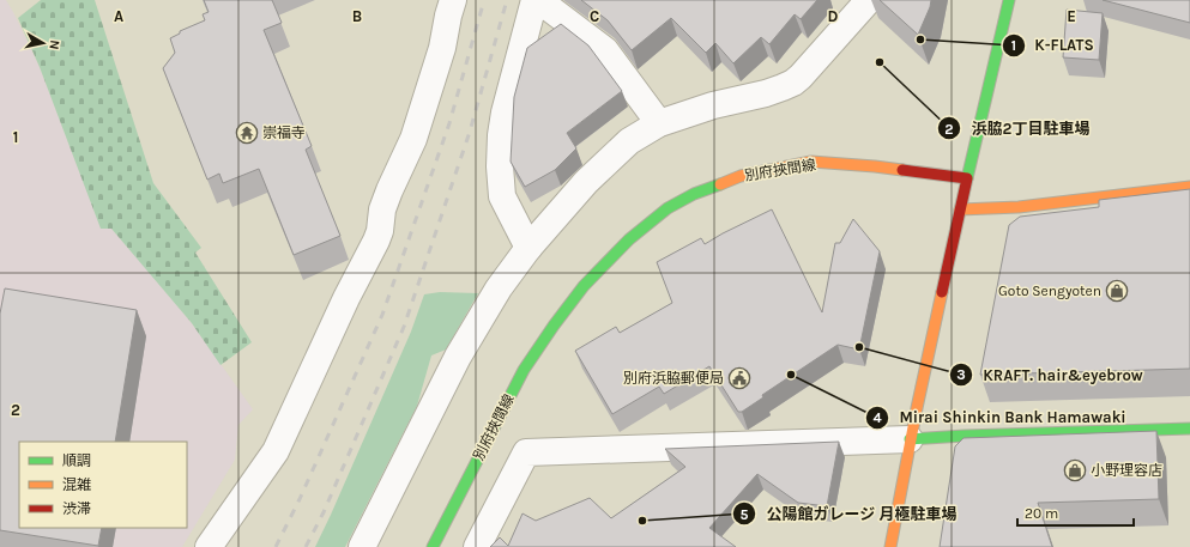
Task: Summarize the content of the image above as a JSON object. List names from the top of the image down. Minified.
{"streets":{"main road":["別府挾間線"]},"places":{"other":["K-FLATS","浜脇2丁目駐車場","KRAFT. hair&eyebrow","Mirai Shinkin Bank Hamawaki","公陽館ガレージ 月極駐車場"],"temple":["崇福寺"],"shop":["Goto Sengyoten","小野理容店"],"public building":["別府浜脇郵便局"]},"legend":["順調","混雑","渋滞"],"scale_bar":"20 m","north":"right","grid":{"columns":["A","B","C","D","E"],"rows":["1","2"]}}
